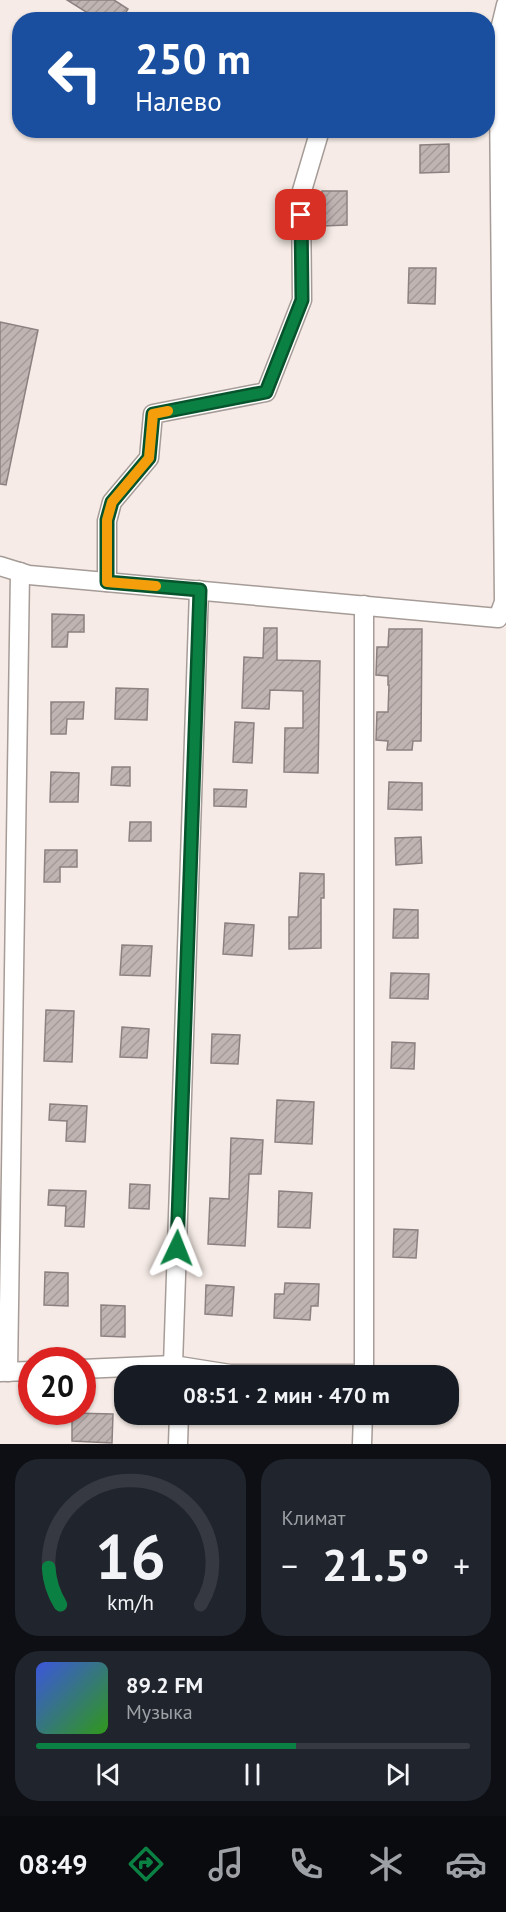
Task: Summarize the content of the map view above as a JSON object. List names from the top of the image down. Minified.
{"page":{"turn":["250 m","Налево"],"limit":"20","trip":"08:51 · 2 мин · 470 m","tile":"Климат","heat":["−","21.5°","+"],"song":["89.2 FM","Музыка"],"tabs":"08:49","gauge":["16","km/h"]}}
